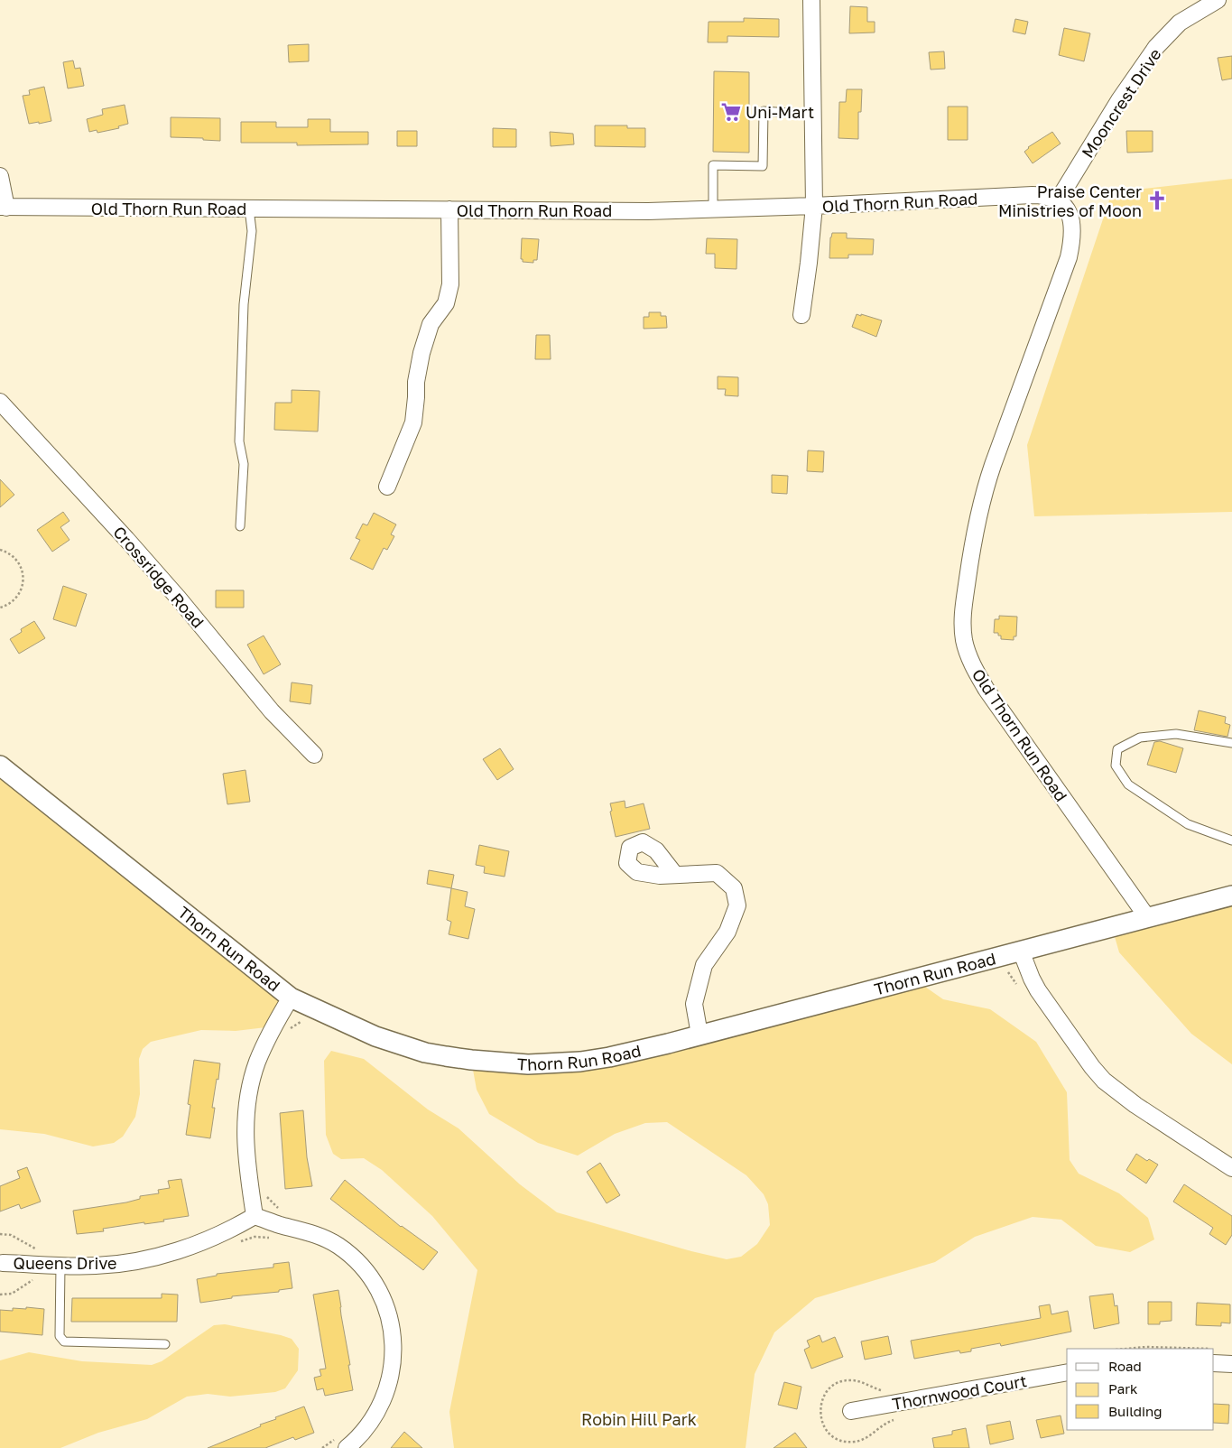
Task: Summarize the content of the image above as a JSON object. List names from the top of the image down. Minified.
{"streets":{"street":["Mooncrest Drive","Old Thorn Run Road","Crossridge Road","Thorn Run Road","Queens Drive","Thornwood Court"]},"crossings":[["Mooncrest Drive","Old Thorn Run Road"],["Old Thorn Run Road","Thorn Run Road"]],"parks":["Robin Hill Park"],"places":{"supermarket":["Uni-Mart"],"church":["Praise Center Ministries of Moon"]},"legend":["Road","Park","Building"]}
